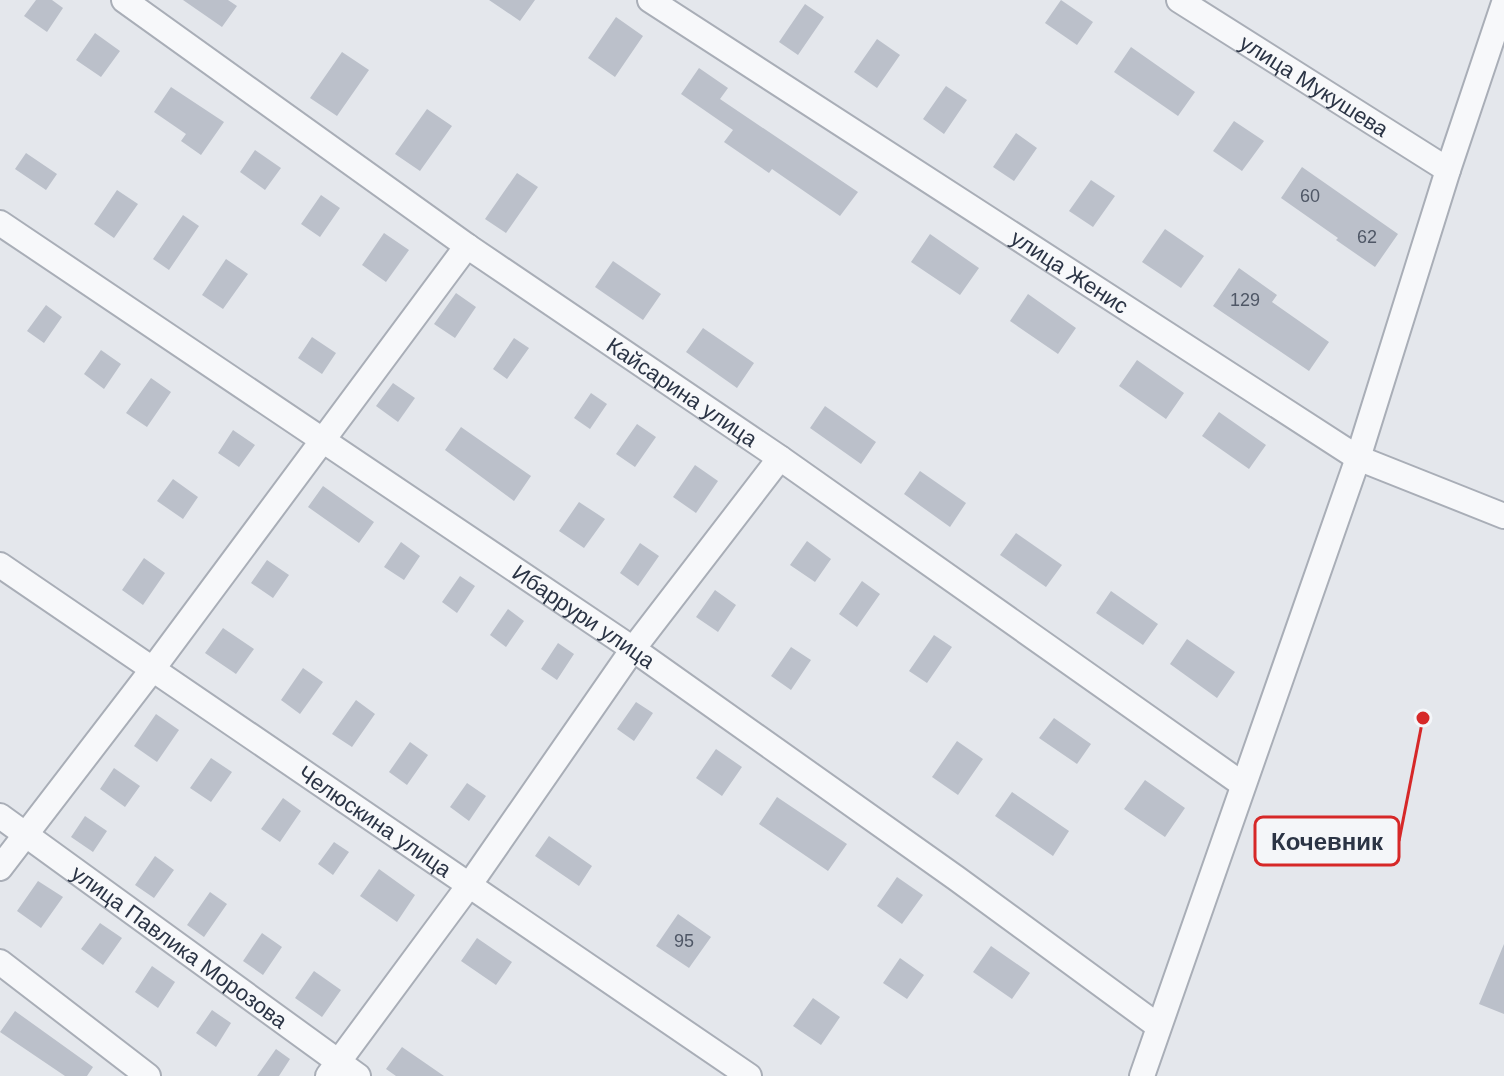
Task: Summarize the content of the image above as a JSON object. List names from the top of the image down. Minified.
{"streets":{"street":["улица Мукушева","улица Женис","Кайсарина улица","Ибаррури улица","Челюскина улица","улица Павлика Морозова"]},"places":["Кочевник"],"house_numbers":["60","62","129","95"]}
